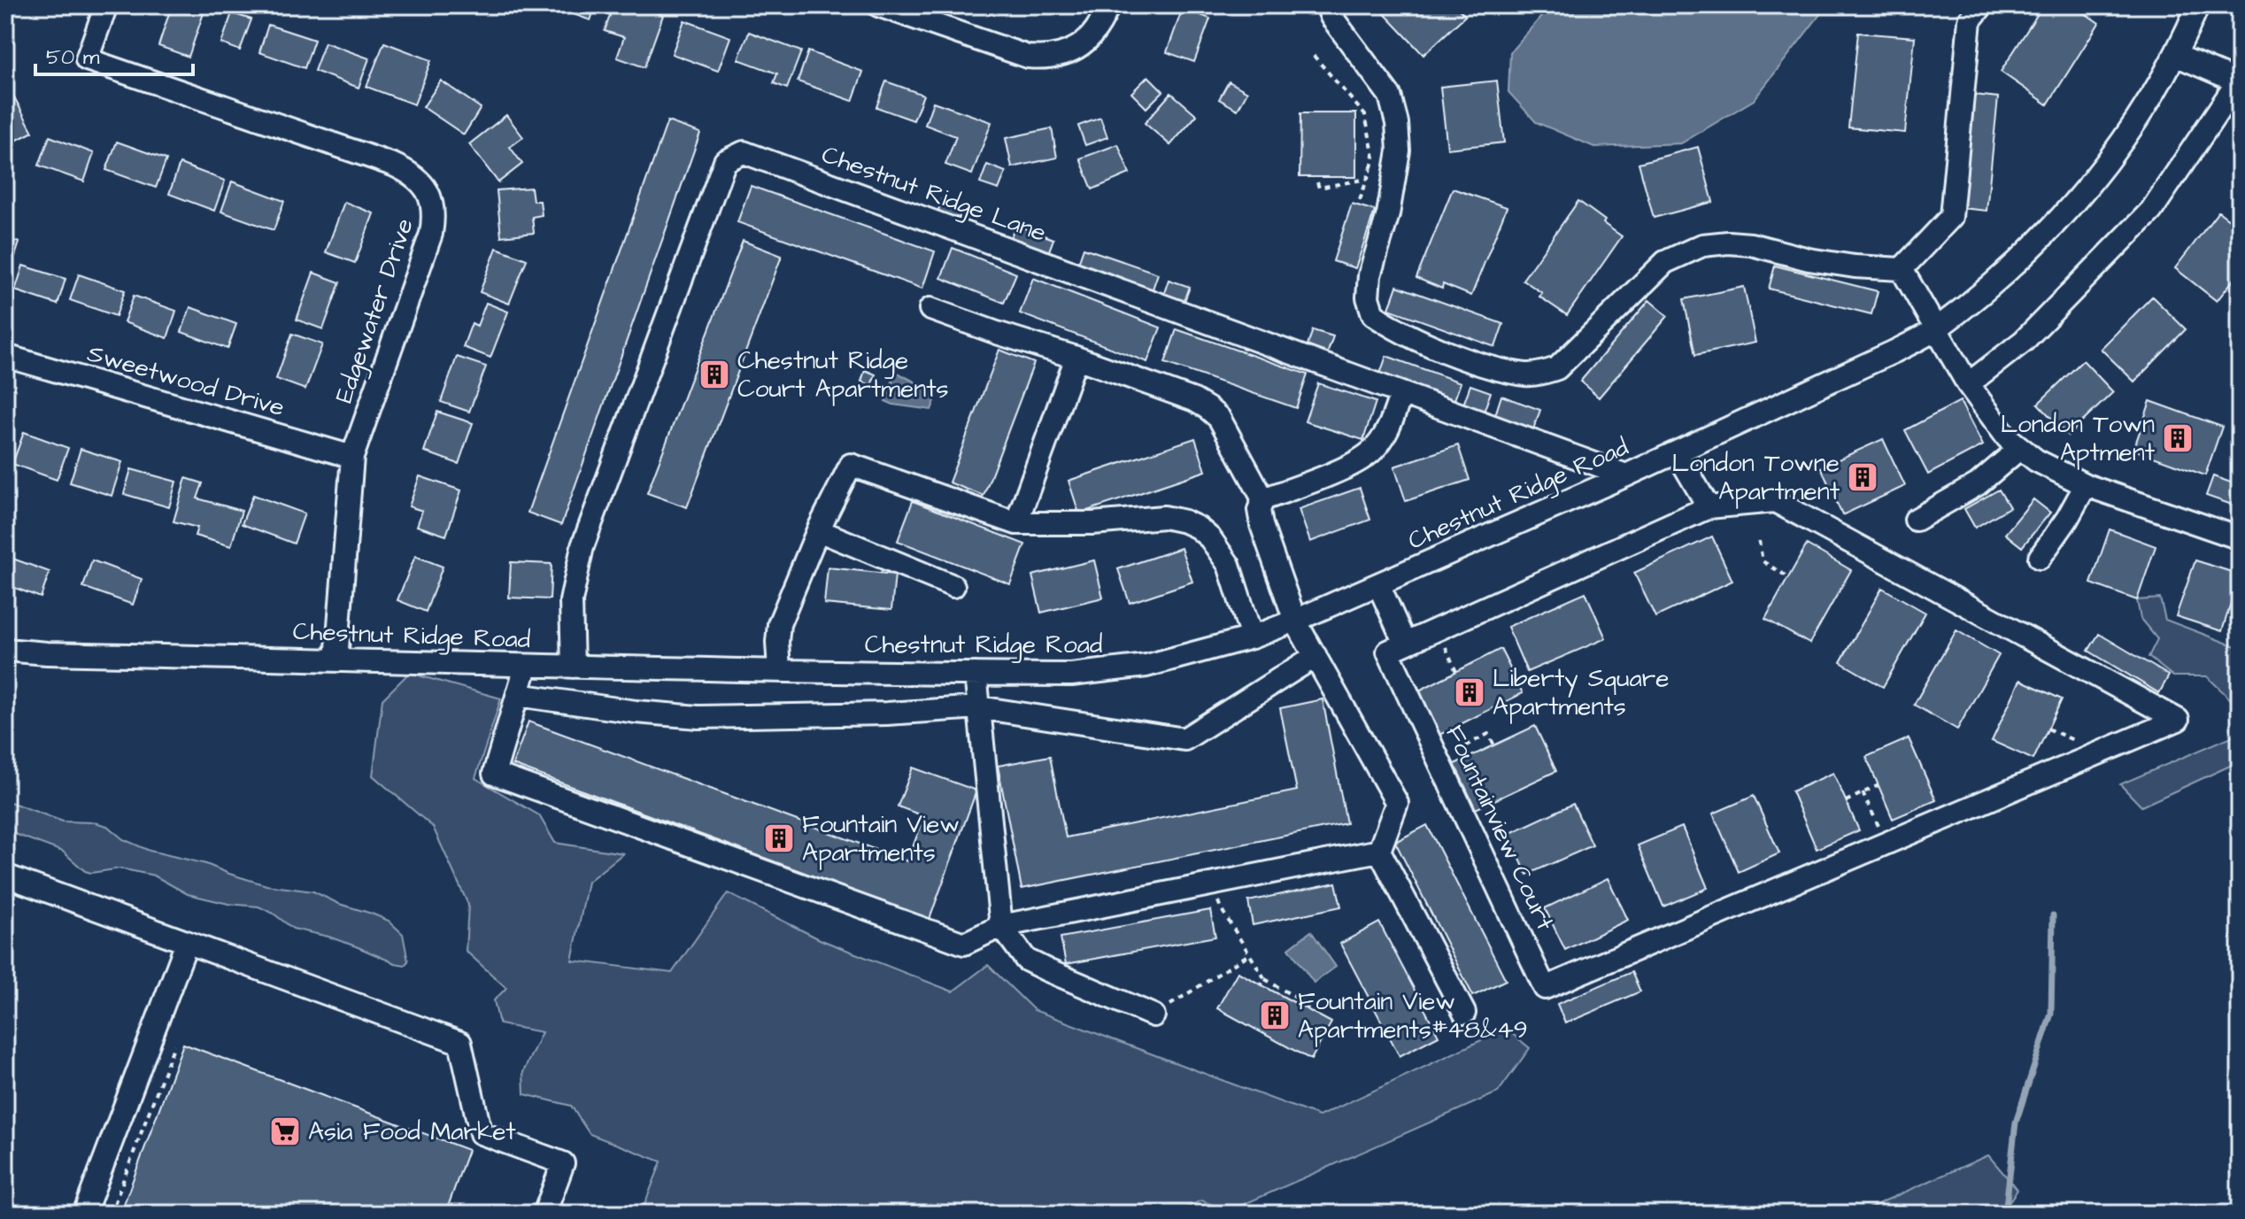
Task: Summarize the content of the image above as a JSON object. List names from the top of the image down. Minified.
{"streets":{"street":["Chestnut Ridge Lane","Edgewater Drive","Sweetwood Drive","Chestnut Ridge Road","Fountainview Court"]},"crossings":[["Chestnut Ridge Lane","Chestnut Ridge Road"],["Edgewater Drive","Sweetwood Drive"],["Edgewater Drive","Chestnut Ridge Road"]],"places":{"building":["Chestnut Ridge Court Apartments","London Town Aptment","London Towne Apartment","Liberty Square Apartments","Fountain View Apartments","Fountain View Apartments#48&49"],"supermarket":["Asia Food Market"]},"scale_bar":"50 m"}
